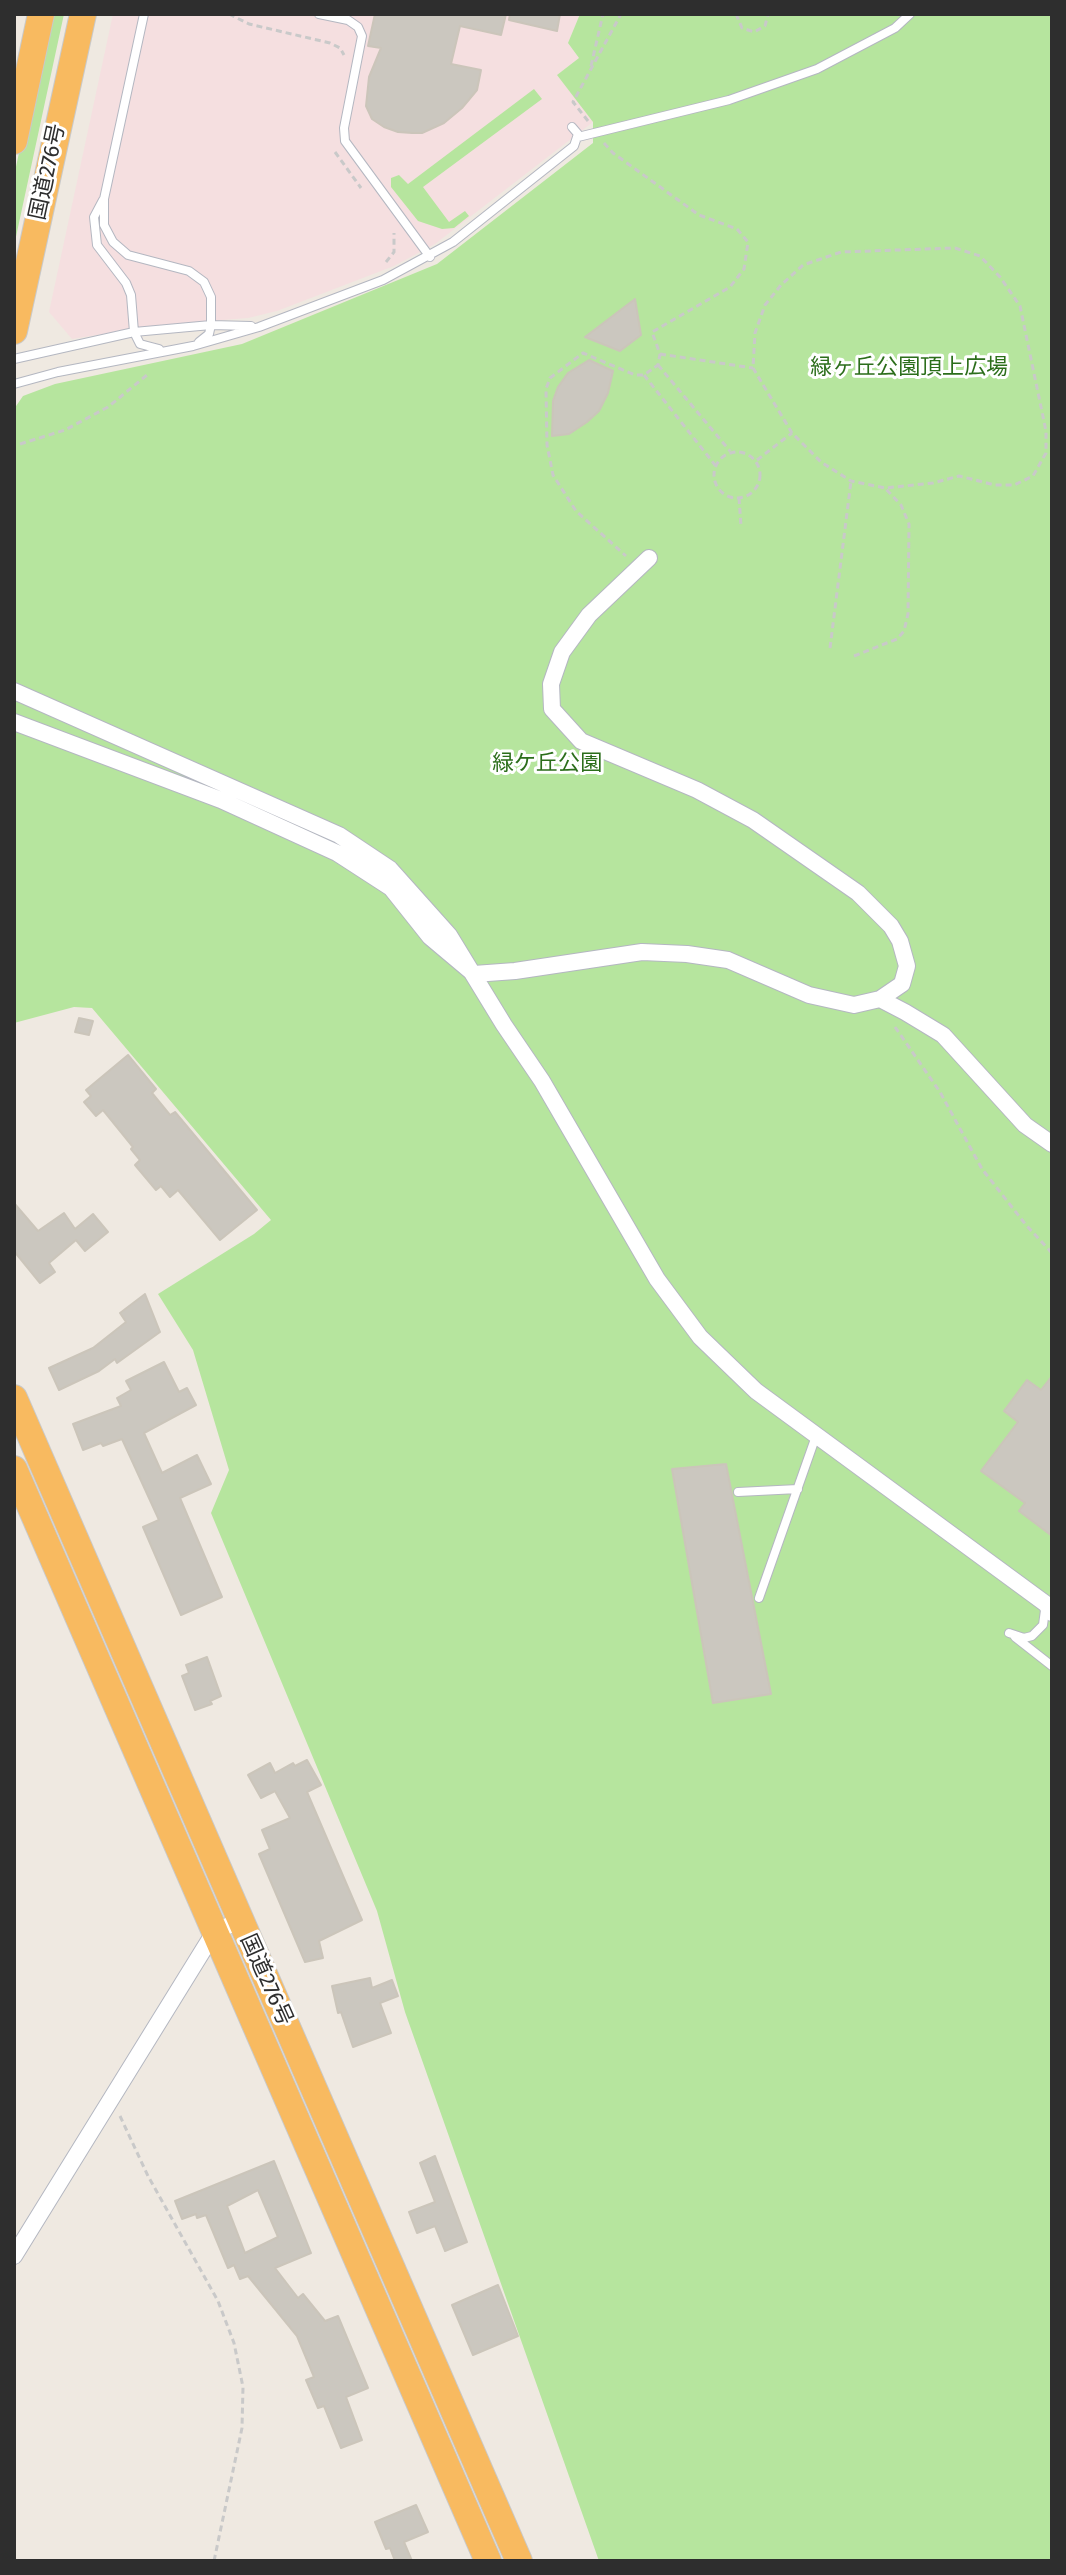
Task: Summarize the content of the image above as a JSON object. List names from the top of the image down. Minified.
{"streets":{"highway":["国道276号"]},"parks":["緑ヶ丘公園頂上広場","緑ケ丘公園"]}
